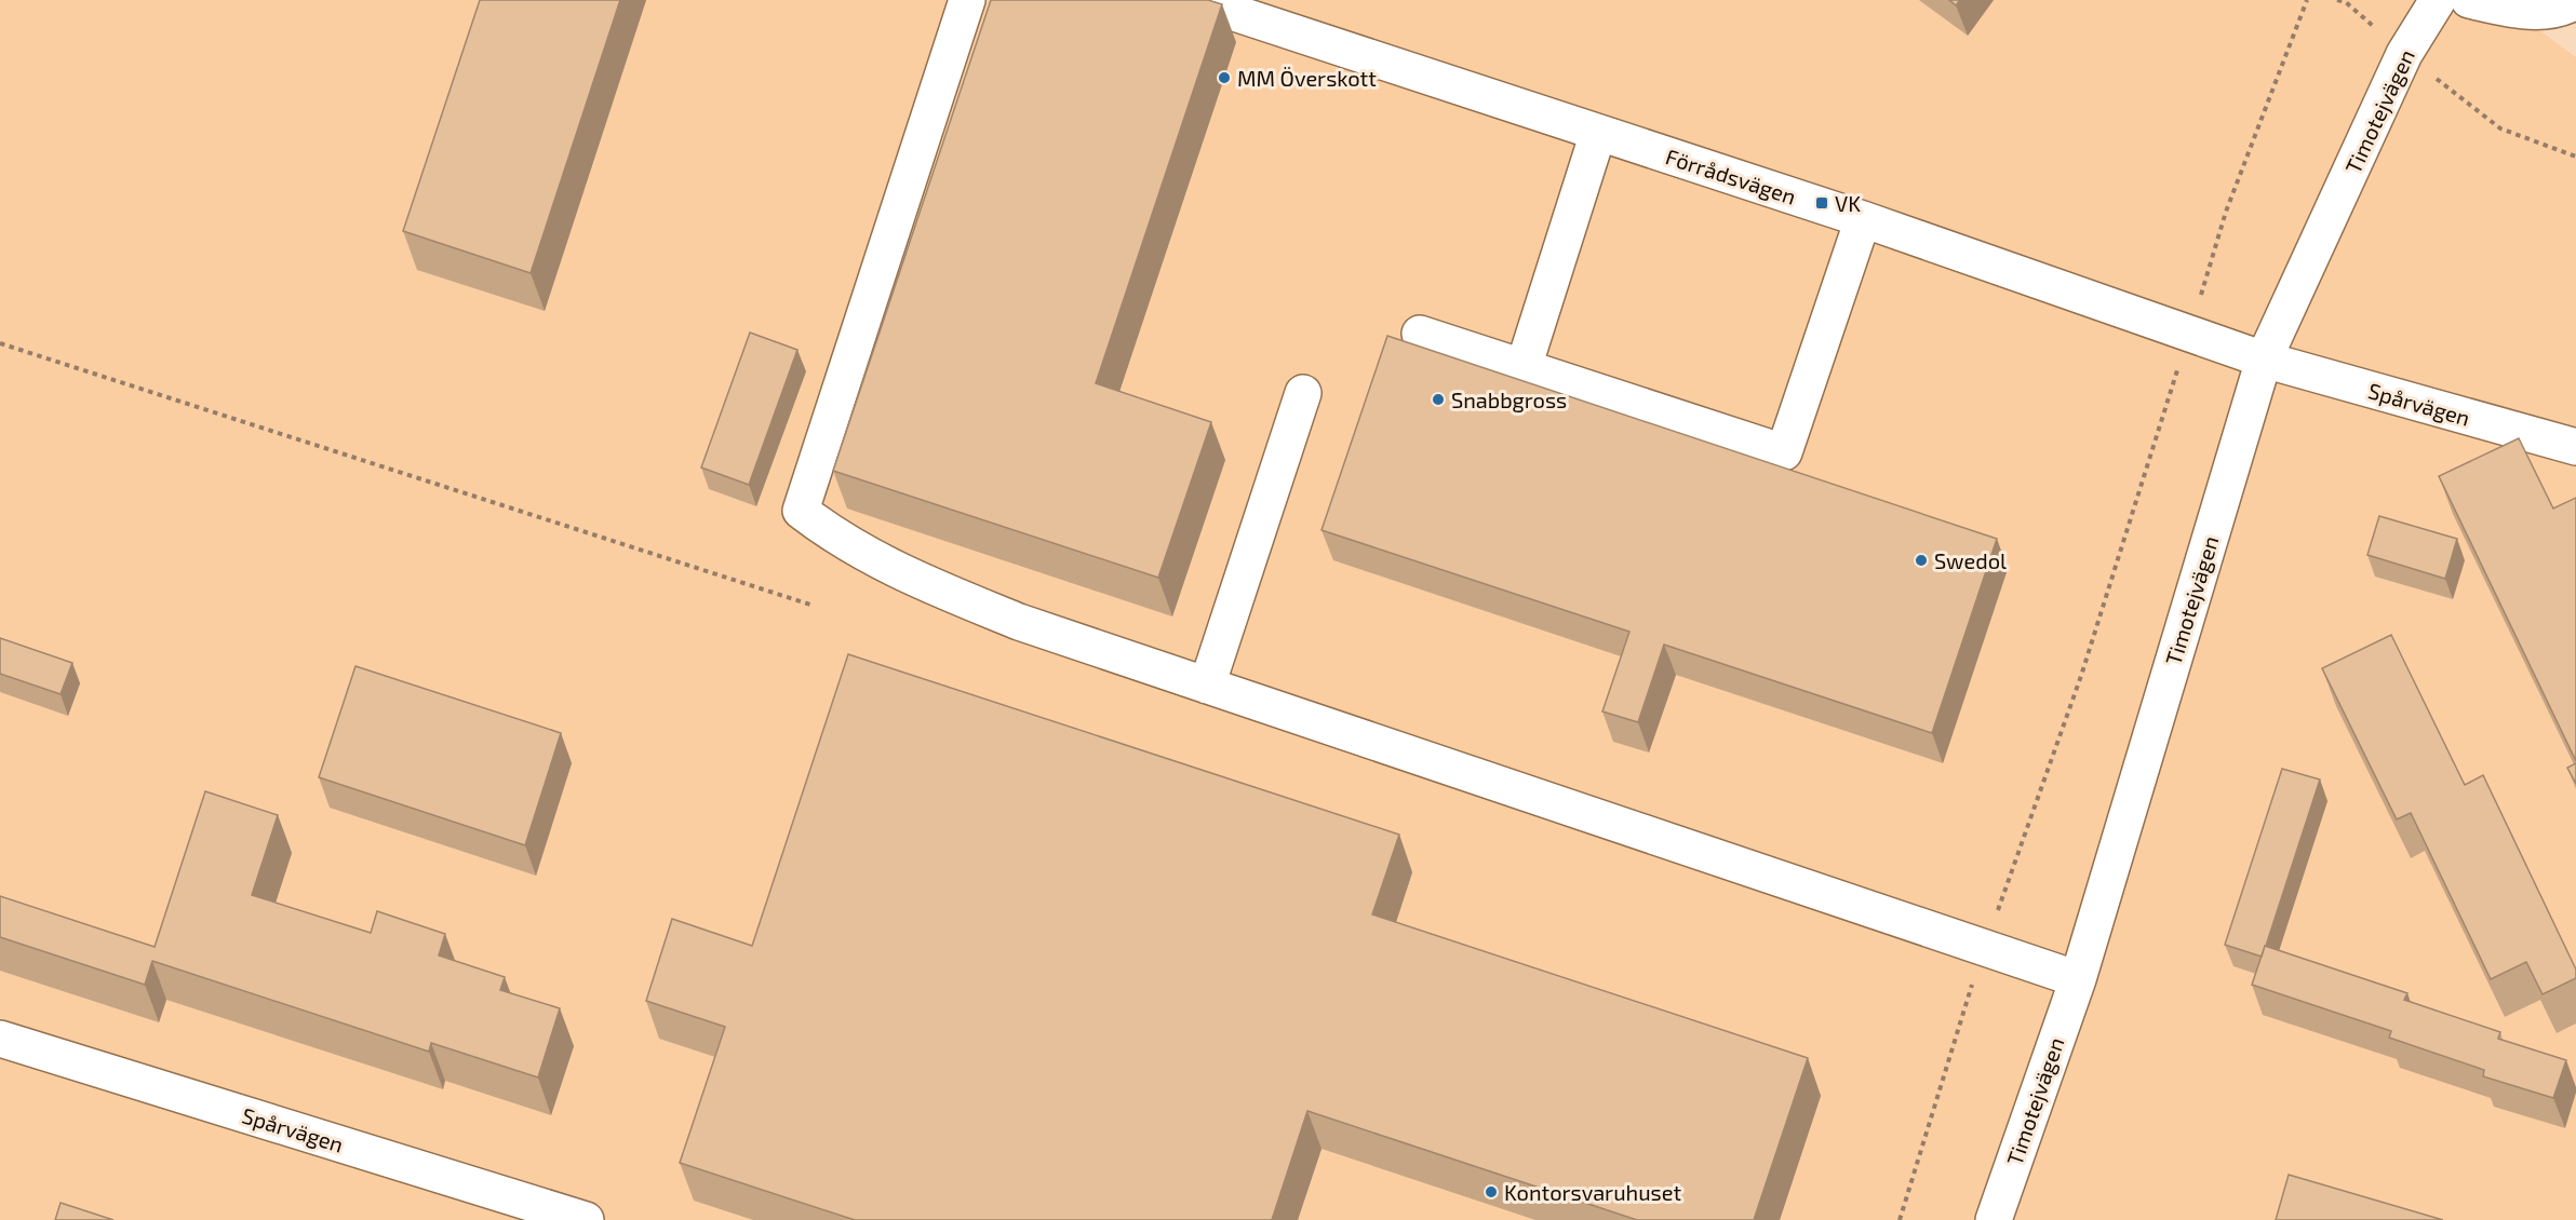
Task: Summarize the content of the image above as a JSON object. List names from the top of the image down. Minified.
{"streets":{"street":["Timotejvägen","Förrådsvägen","Spårvägen"]},"crossings":[["Timotejvägen","Förrådsvägen"],["Timotejvägen","Spårvägen"],["Förrådsvägen","Spårvägen"]],"places":{"other":["MM Överskott","Snabbgross","Swedol","Kontorsvaruhuset"],"transit":["VK"]}}
